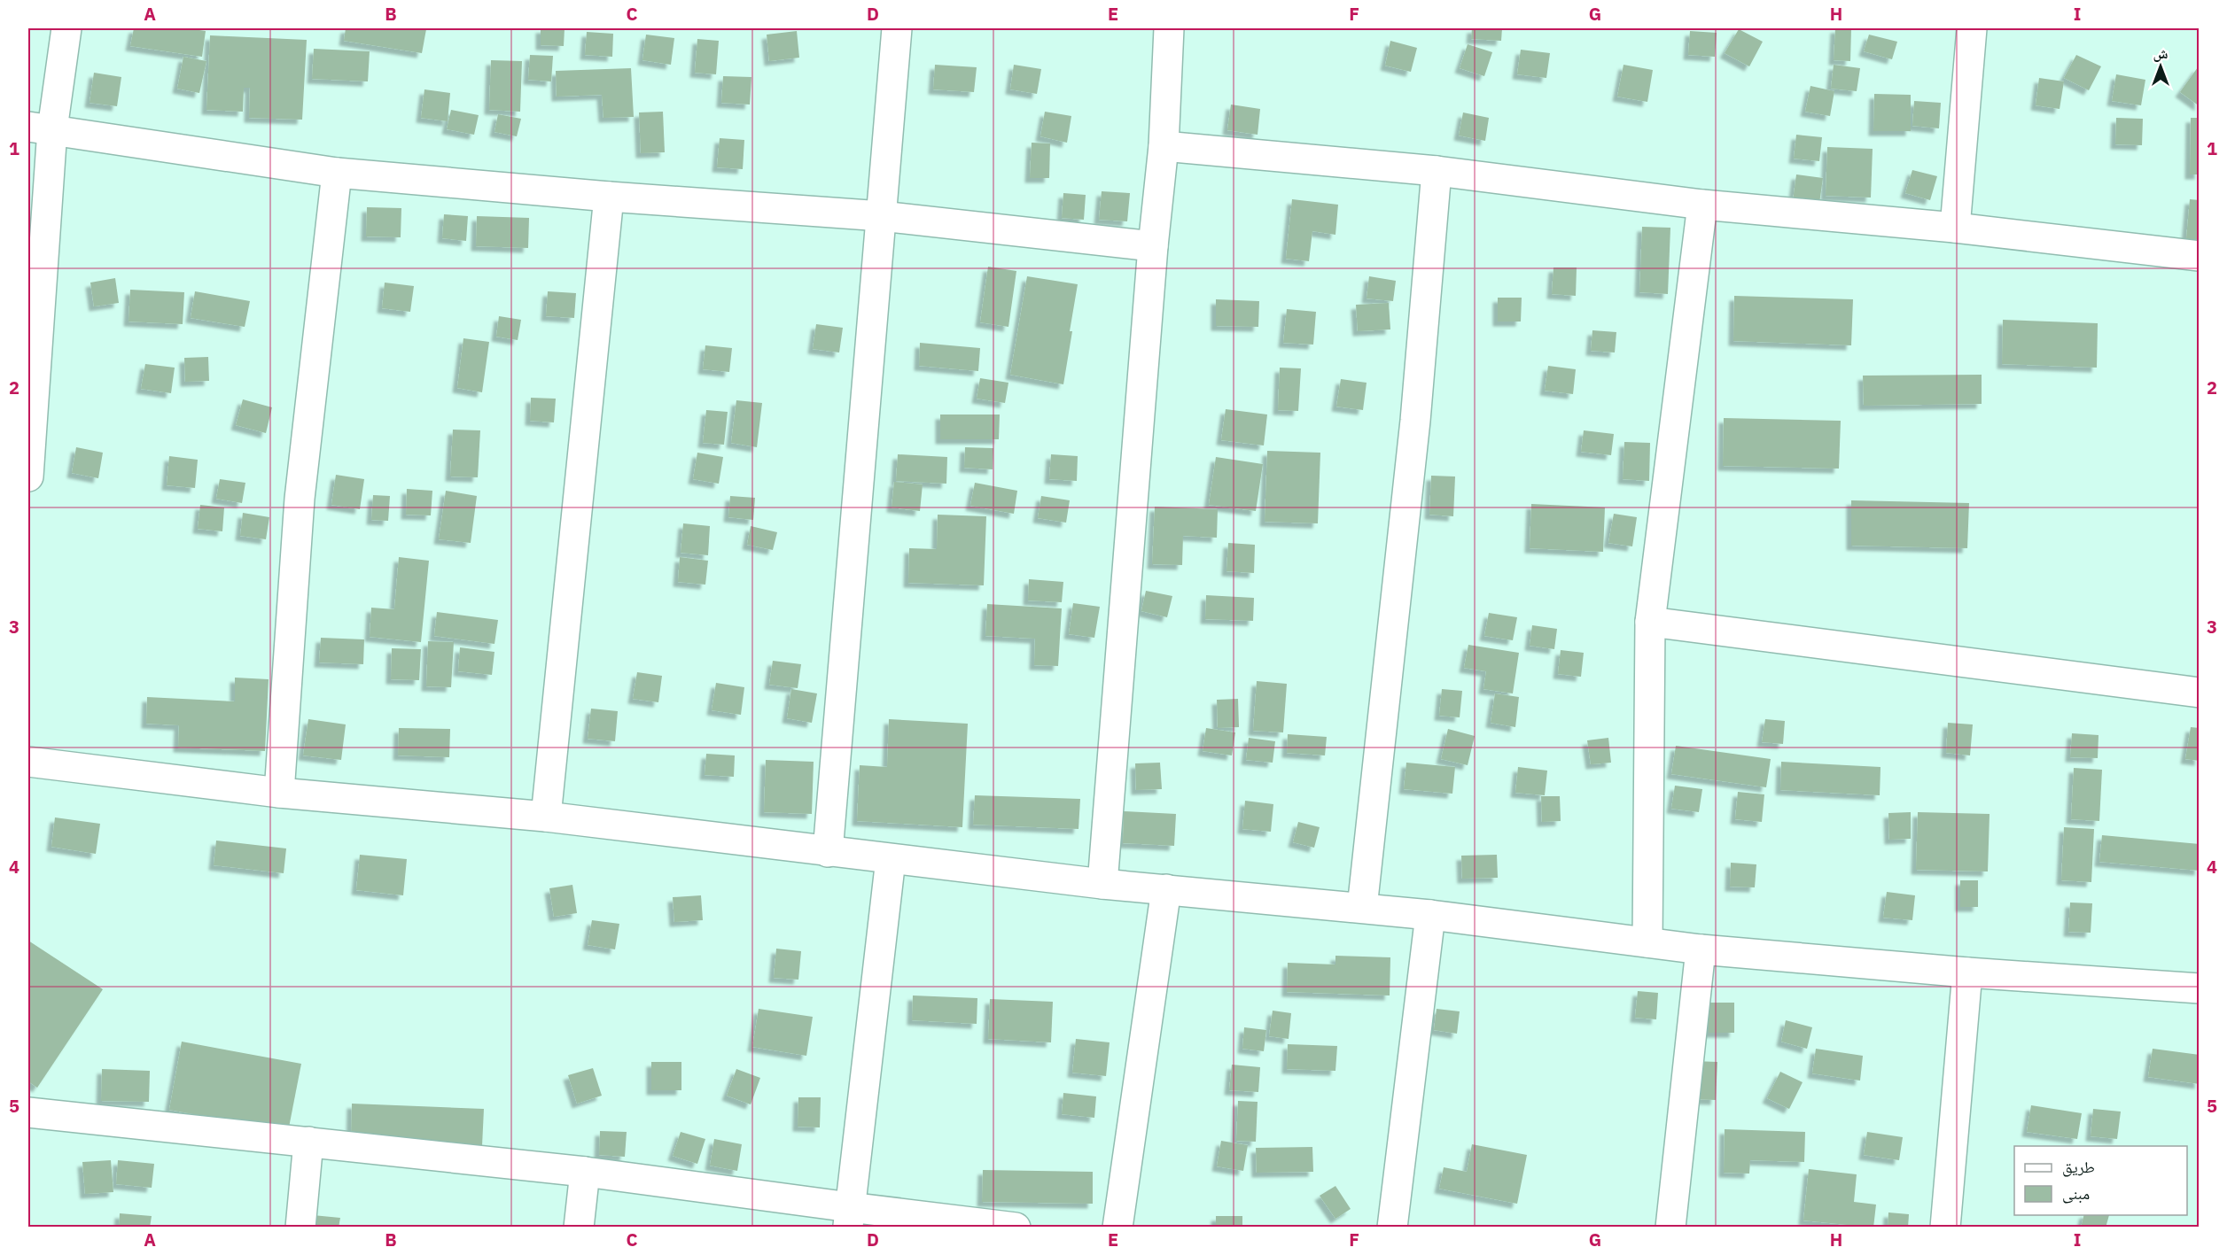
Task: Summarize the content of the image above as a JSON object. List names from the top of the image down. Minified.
{"legend":["طريق","مبنى"],"north":"top","grid":{"columns":["A","B","C","D","E","F","G","H","I"],"rows":["1","2","3","4","5"]}}
